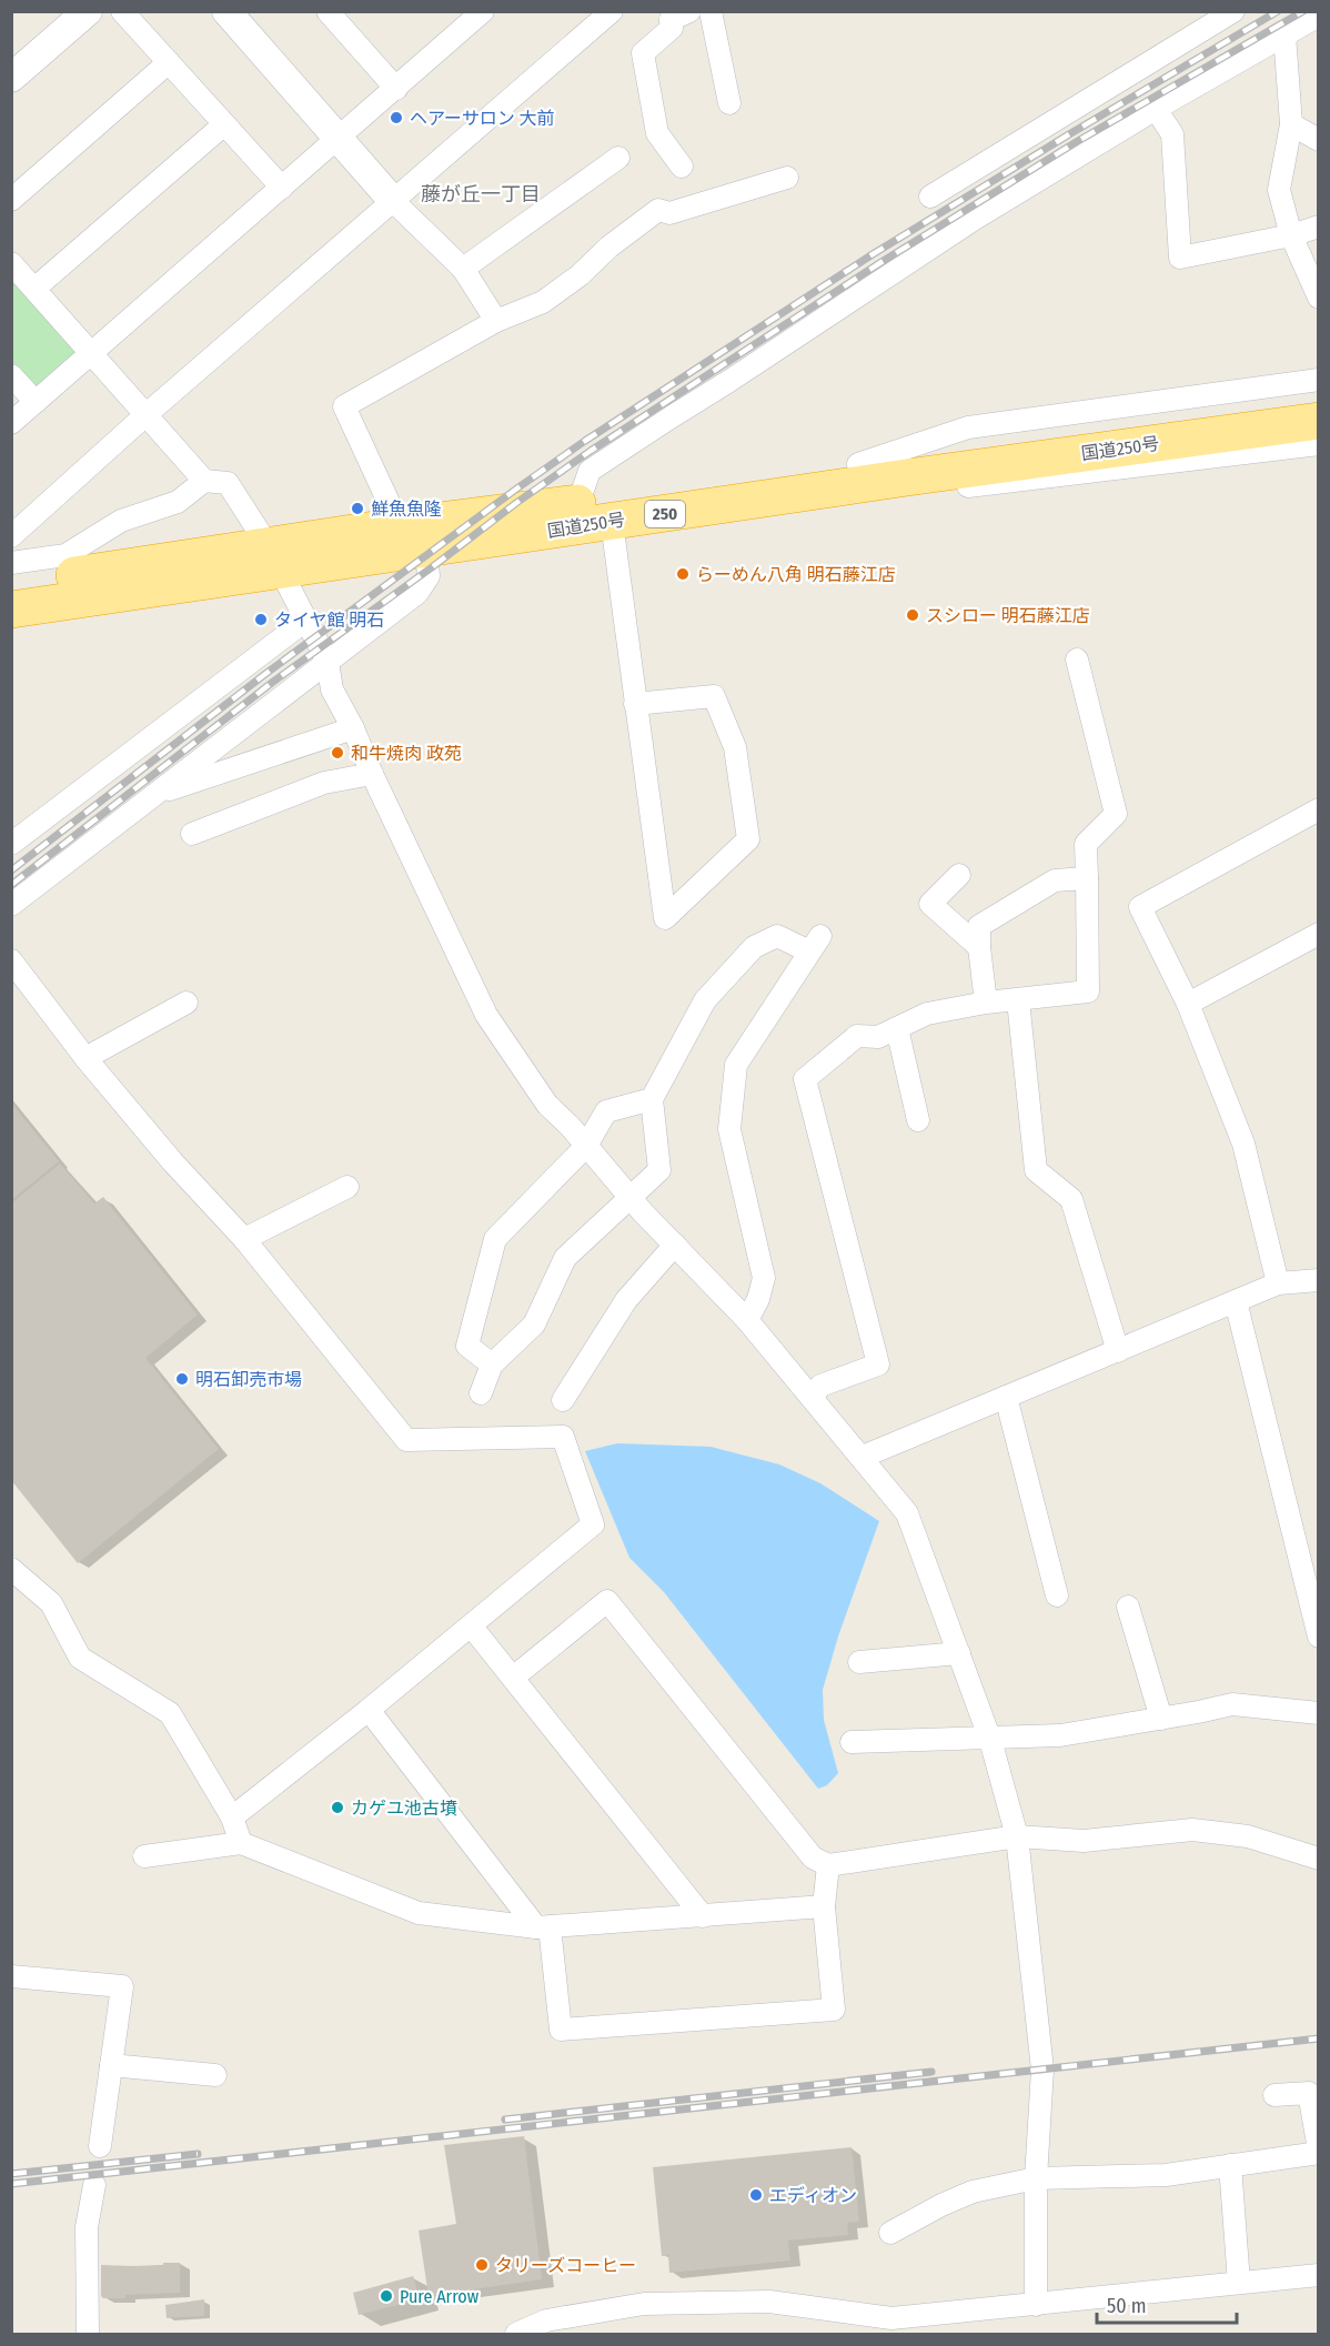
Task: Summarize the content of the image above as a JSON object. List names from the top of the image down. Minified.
{"streets":{"highway":["国道250号","250"]},"districts":["藤が丘一丁目"],"places":["ヘアーサロン 大前","鮮魚魚隆","らーめん八角 明石藤江店","スシロー 明石藤江店","タイヤ館 明石","和牛焼肉 政苑","明石卸売市場","カゲユ池古墳","エディオン","タリーズコーヒー","Pure Arrow"],"scale_bar":"50 m"}
